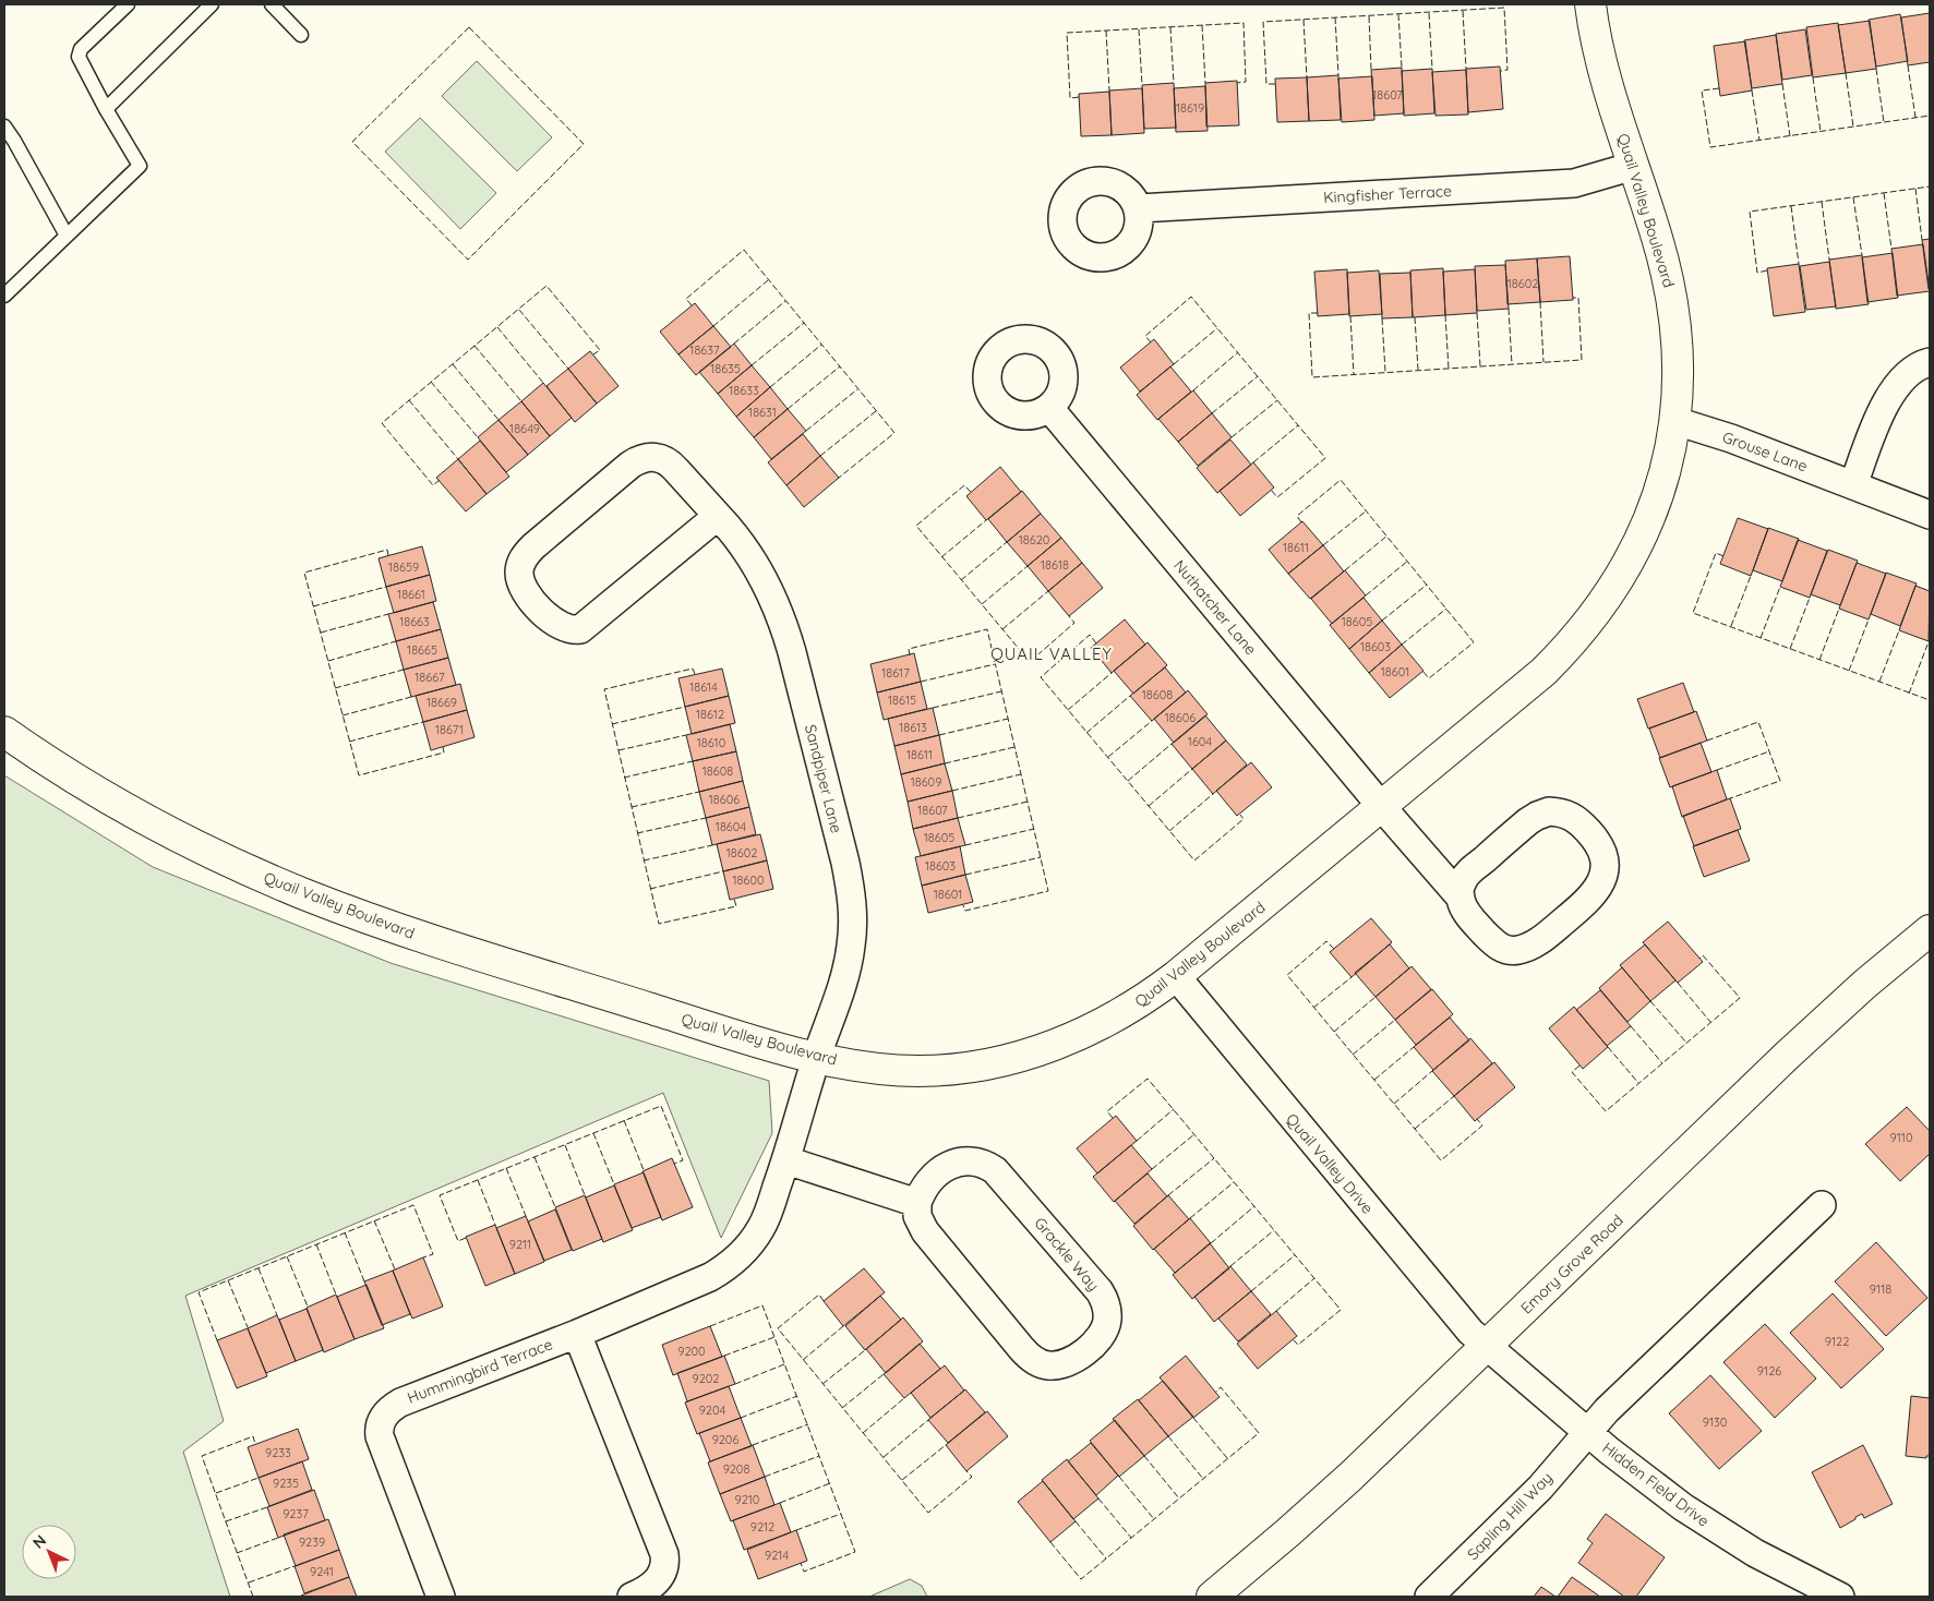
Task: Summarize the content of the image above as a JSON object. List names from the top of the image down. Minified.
{"streets":{"street":["Kingfisher Terrace","Quail Valley Boulevard","Grouse Lane","Nuthatcher Lane","Sandpiper Lane","Quail Valley Drive","Grackle Way","Emory Grove Road","Hummingbird Terrace","Hidden Field Drive","Sapling Hill Way"]},"crossings":[["Kingfisher Terrace","Quail Valley Boulevard"],["Quail Valley Boulevard","Grouse Lane"],["Quail Valley Boulevard","Nuthatcher Lane"],["Quail Valley Boulevard","Sandpiper Lane"],["Quail Valley Boulevard","Quail Valley Drive"],["Quail Valley Boulevard","Hummingbird Terrace"],["Sandpiper Lane","Hummingbird Terrace"],["Quail Valley Drive","Emory Grove Road"],["Quail Valley Drive","Hidden Field Drive"],["Emory Grove Road","Hidden Field Drive"],["Hidden Field Drive","Sapling Hill Way"]],"districts":["QUAIL VALLEY"],"house_numbers":["18607","18619","18602","18637","18635","18633","18631","18649","18620","18611","18618","18659","18661","18663","18605","18603","18665","18601","18617","18667","18614","18608","18615","18669","18612","18606","18613","18671","1604","18610","18611","18608","18609","18606","18607","18604","18605","18602","18603","18600","18601","9110","9211","9118","9122","9200","9126","9202","9204","9130","9206","9233","9208","9235","9210","9237","9212","9239","9214","9241"],"north":"top left"}
